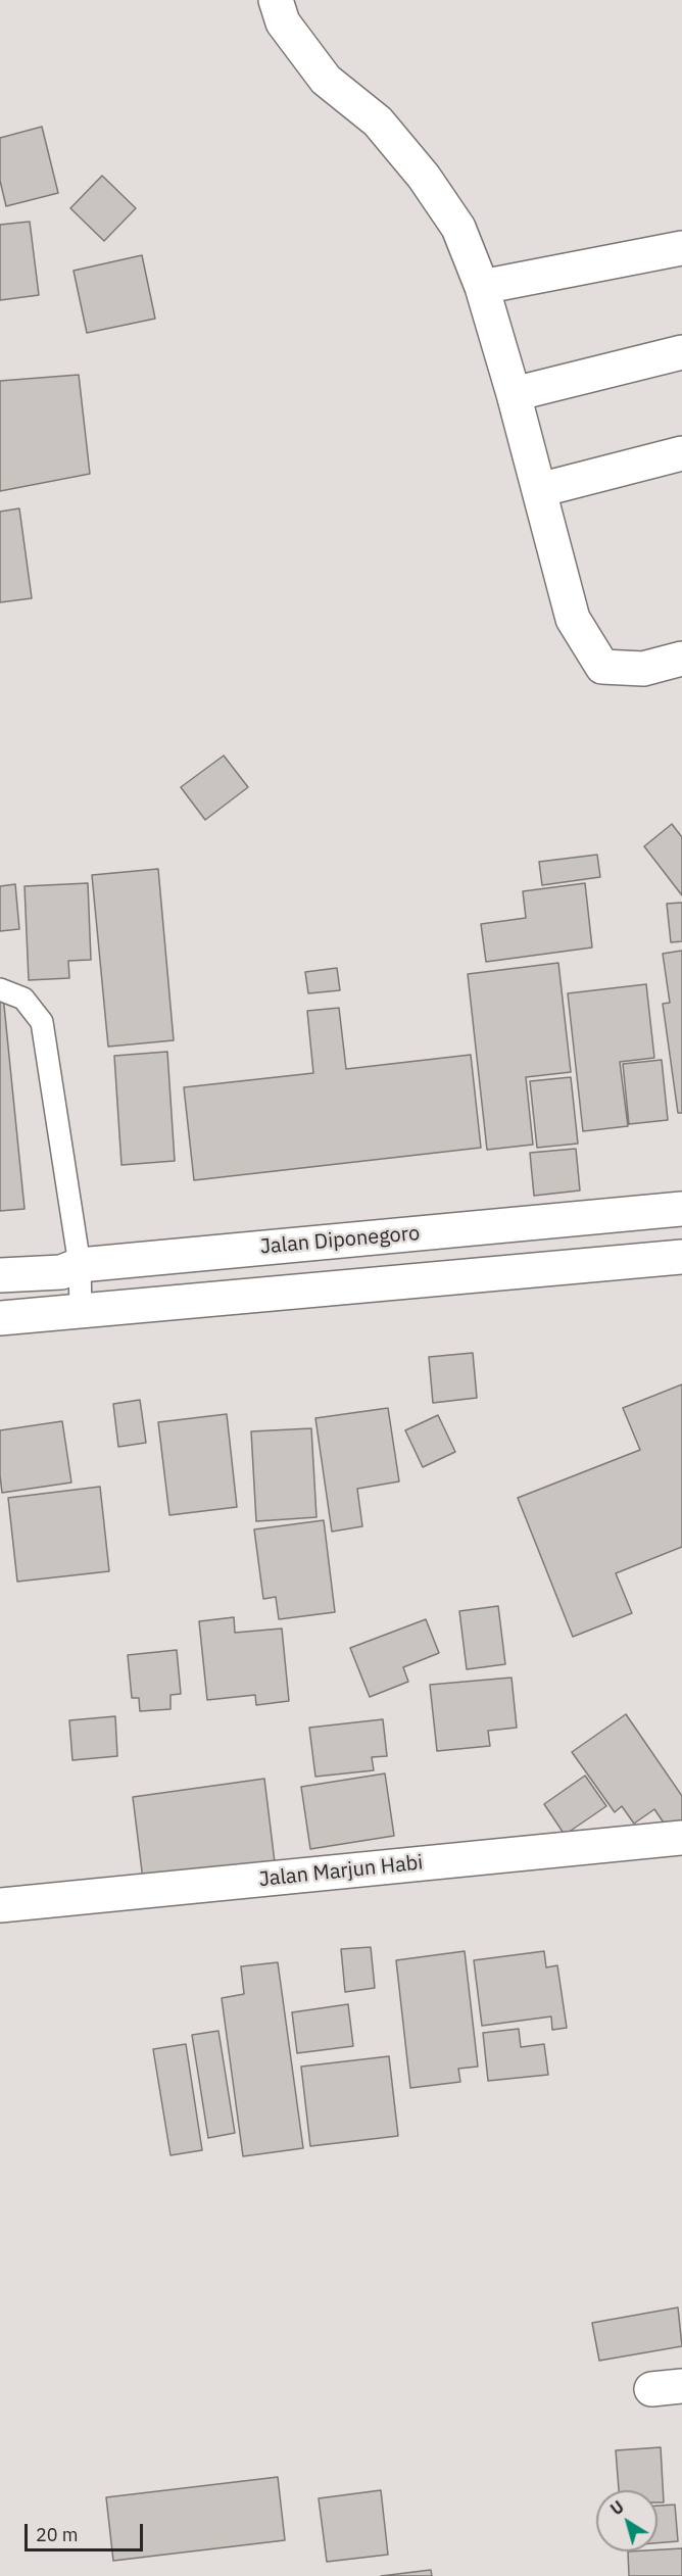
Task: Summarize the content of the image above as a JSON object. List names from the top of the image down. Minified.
{"streets":{"main road":["Jalan Diponegoro","Jalan Marjun Habi"]},"scale_bar":"20 m","north":"top left"}
